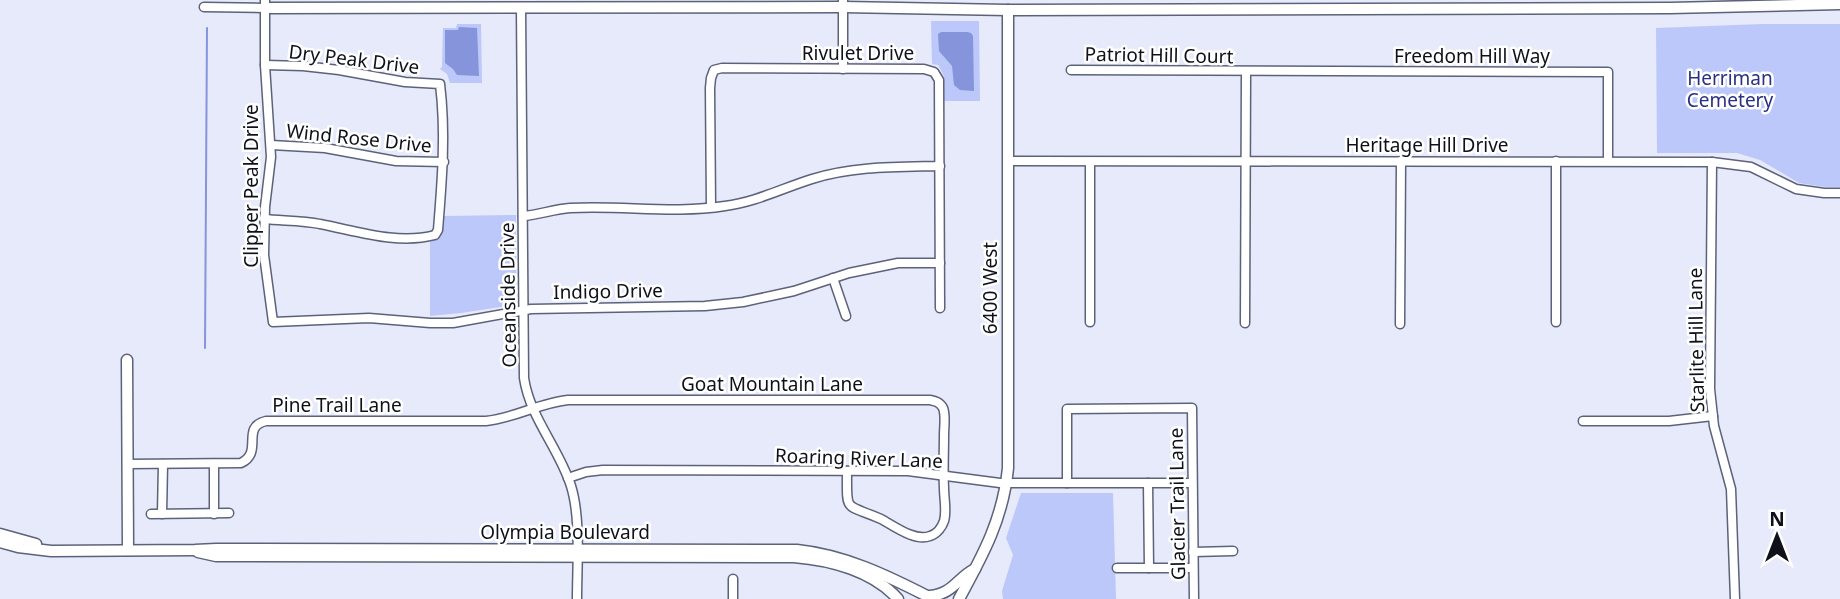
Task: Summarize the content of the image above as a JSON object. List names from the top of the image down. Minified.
{"streets":{"street":["Rivulet Drive","Patriot Hill Court","Freedom Hill Way","Dry Peak Drive","Wind Rose Drive","Heritage Hill Drive","Clipper Peak Drive","6400 West","Indigo Drive","Oceanside Drive","Starlite Hill Lane","Goat Mountain Lane","Pine Trail Lane","Roaring River Lane","Glacier Trail Lane","Olympia Boulevard"]},"crossings":[["Rivulet Drive","Indigo Drive"],["Patriot Hill Court","Freedom Hill Way"],["Freedom Hill Way","Heritage Hill Drive"],["Dry Peak Drive","Wind Rose Drive"],["Dry Peak Drive","Clipper Peak Drive"],["Wind Rose Drive","Clipper Peak Drive"],["Heritage Hill Drive","6400 West"],["Heritage Hill Drive","Starlite Hill Lane"],["Clipper Peak Drive","Indigo Drive"],["6400 West","Roaring River Lane"],["6400 West","Olympia Boulevard"],["Indigo Drive","Oceanside Drive"],["Oceanside Drive","Goat Mountain Lane"],["Oceanside Drive","Pine Trail Lane"],["Oceanside Drive","Roaring River Lane"],["Oceanside Drive","Olympia Boulevard"],["Goat Mountain Lane","Pine Trail Lane"],["Goat Mountain Lane","Roaring River Lane"],["Roaring River Lane","Glacier Trail Lane"]],"parks":["Herriman Cemetery"],"north":"top"}
